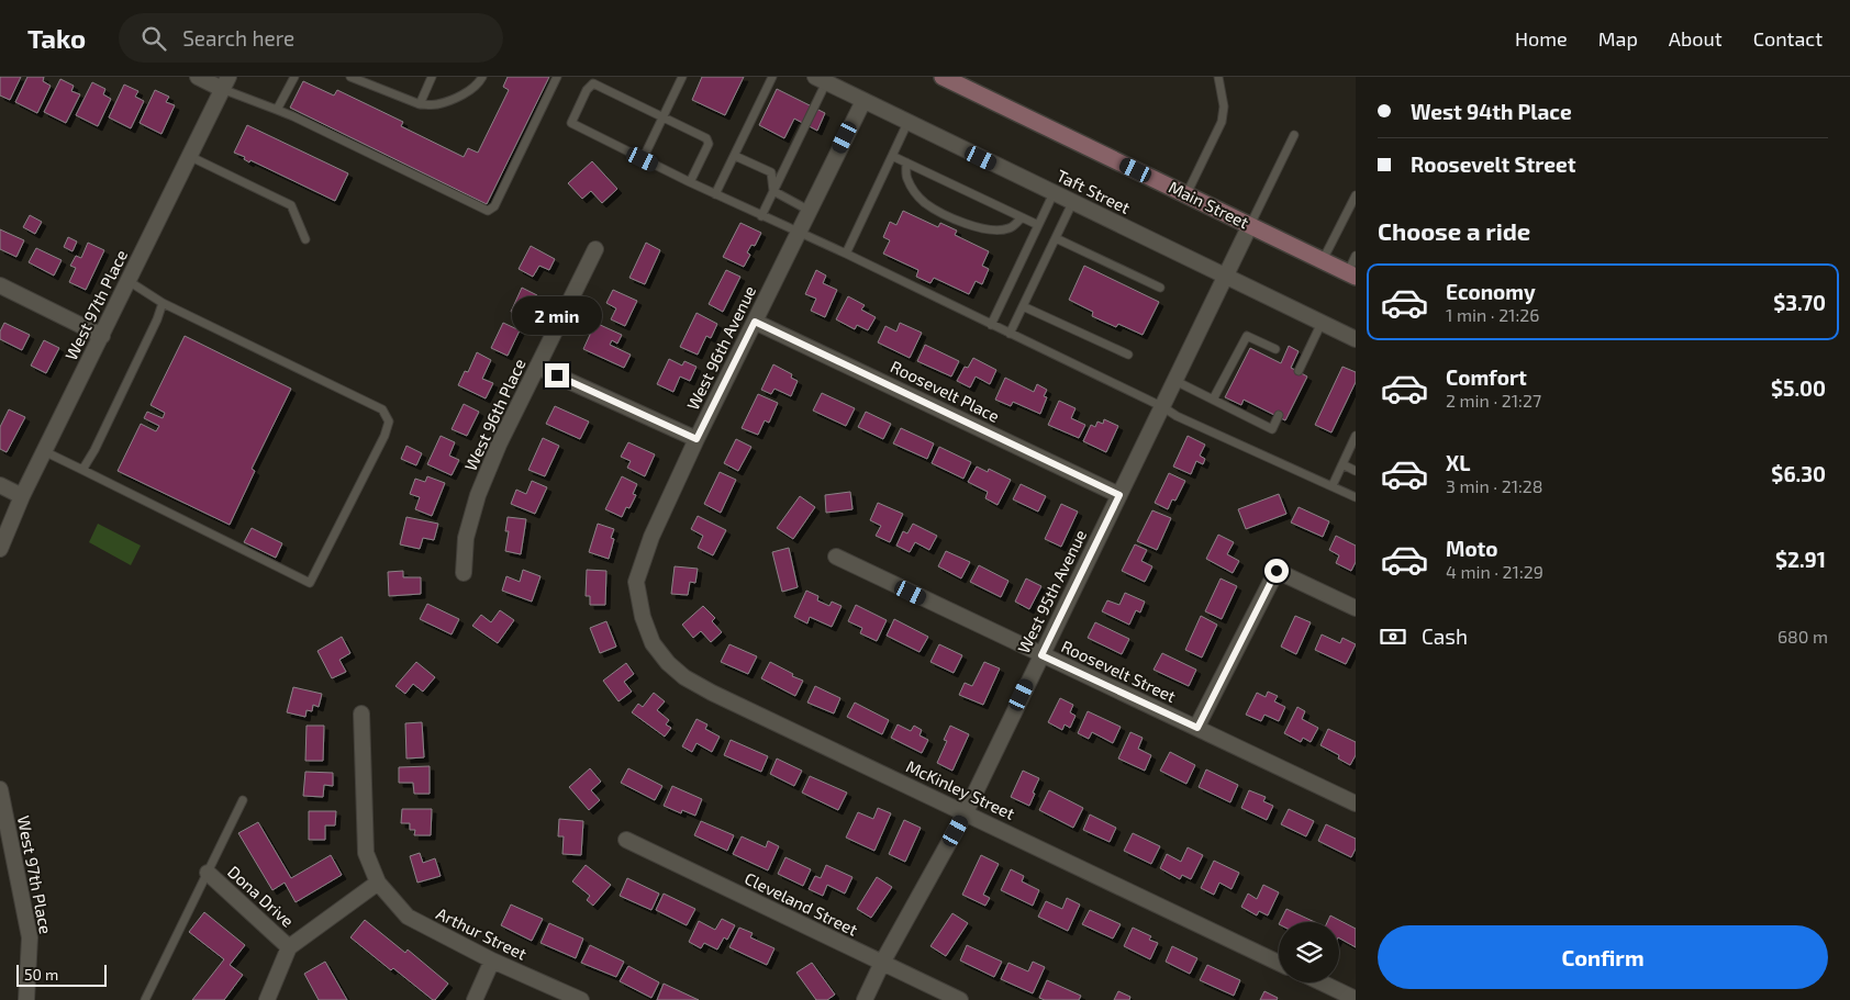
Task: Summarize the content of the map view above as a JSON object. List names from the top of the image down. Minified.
{"streets":{"main road":["Main Street"],"street":["Taft Street","West 97th Place","West 96th Avenue","Roosevelt Place","West 96th Place","West 95th Avenue","Roosevelt Street","McKinley Street","Dona Drive","Cleveland Street","Arthur Street"]},"crossings":[["Taft Street","West 96th Avenue"],["Taft Street","West 95th Avenue"],["Main Street","West 95th Avenue"],["West 96th Avenue","Roosevelt Place"],["West 96th Avenue","McKinley Street"],["Roosevelt Place","West 95th Avenue"],["West 95th Avenue","Roosevelt Street"],["West 95th Avenue","McKinley Street"],["West 95th Avenue","Cleveland Street"]],"scale_bar":"50 m","page":{"header":"Tako","search":"Search here","nav":["Home","Map","About","Contact"],"banner":["West 94th Place","Roosevelt Street"],"heading":"Choose a ride","list":[{"name":"Economy","note":"1 min · 21:26","value":"$3.70"},{"name":"Comfort","note":"2 min · 21:27","value":"$5.00"},{"name":"XL","note":"3 min · 21:28","value":"$6.30"},{"name":"Moto","note":"4 min · 21:29","value":"$2.91"}],"bubble":"2 min","pay":["Cash","680 m"],"buttons":"Confirm","scale":"50 m"}}
